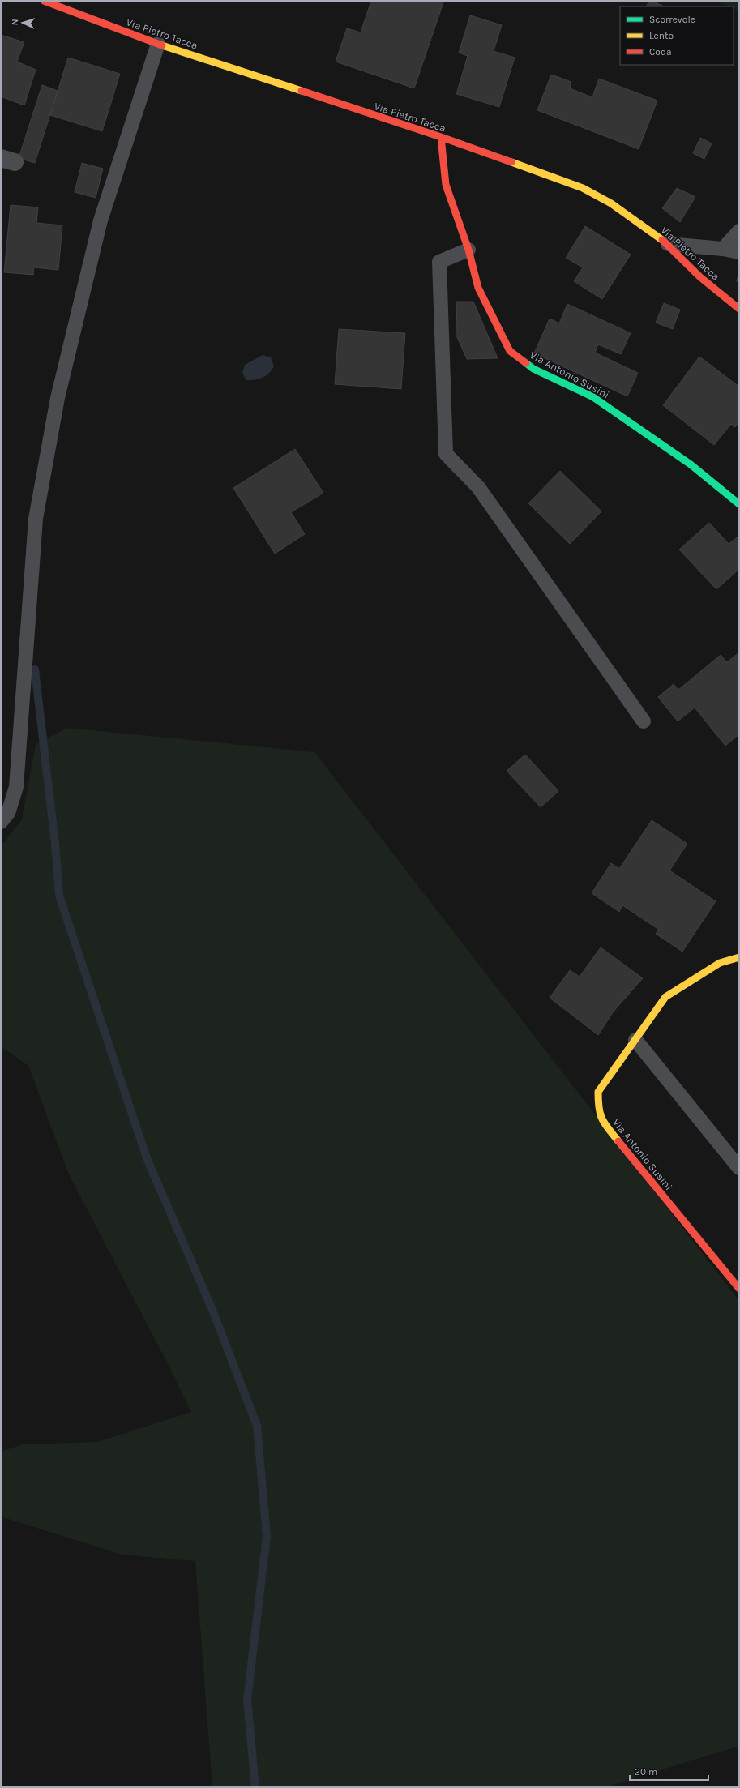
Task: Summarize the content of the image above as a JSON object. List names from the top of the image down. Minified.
{"streets":{"street":["Via Pietro Tacca","Via Antonio Susini"]},"crossings":[["Via Pietro Tacca","Via Antonio Susini"]],"legend":["Scorrevole","Lento","Coda"],"scale_bar":"20 m","north":"left"}
